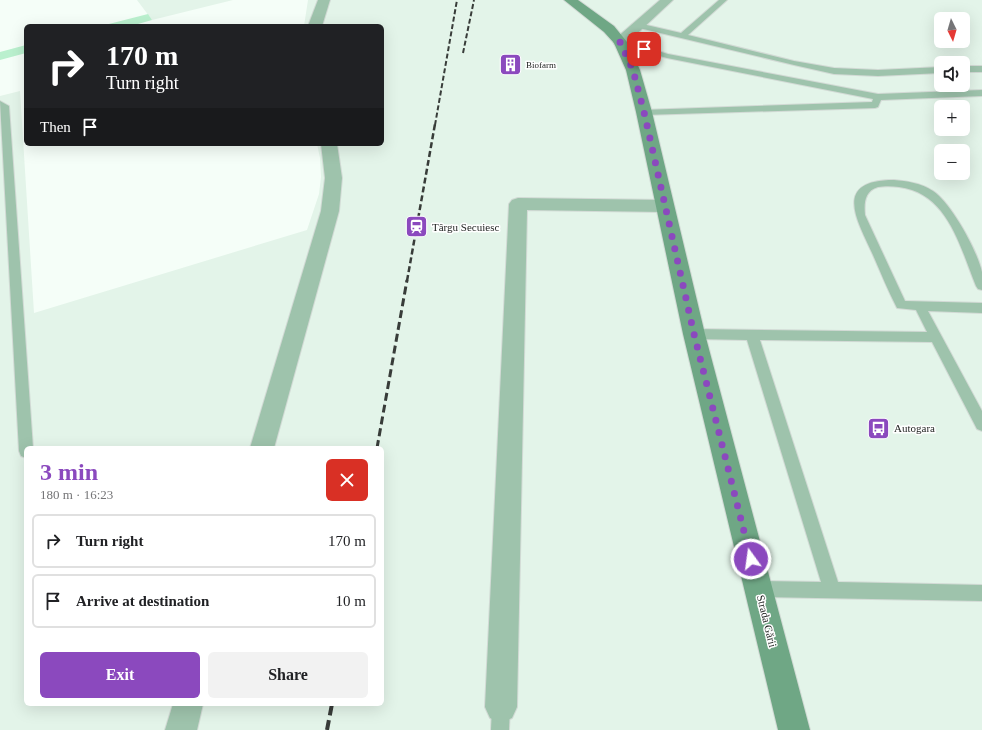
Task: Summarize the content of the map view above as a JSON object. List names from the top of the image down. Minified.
{"streets":{"main road":["Strada Gării"]},"places":{"building":["Biofarm"],"station":["Târgu Secuiesc"],"bus stop":["Autogara"]},"north":"bottom","page":{"map_buttons":["+","−"],"turn":["170 m","Turn right"],"then":"Then","heading":["3 min","180 m · 16:23"],"list":[{"name":"Turn right","value":"170 m"},{"name":"Arrive at destination","value":"10 m"}],"buttons":["Exit","Share"]}}
